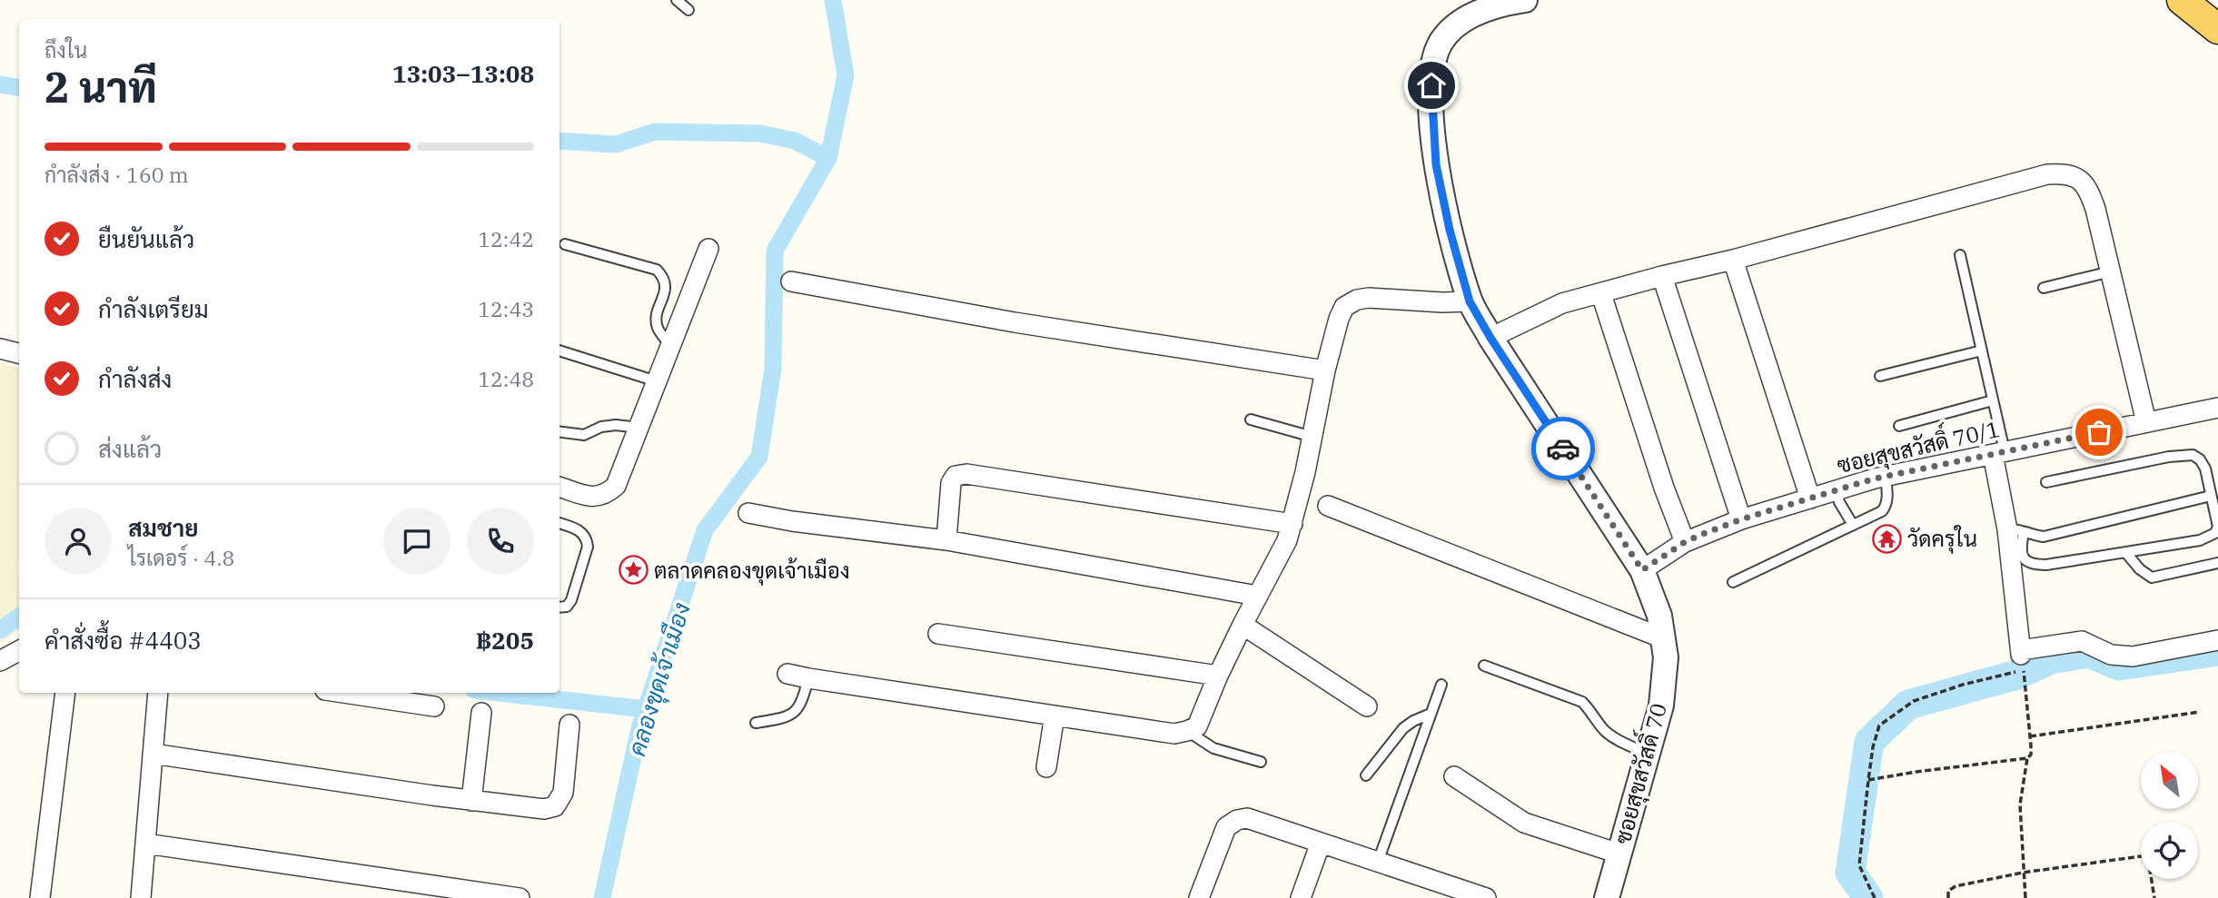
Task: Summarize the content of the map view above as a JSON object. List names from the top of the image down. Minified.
{"streets":{"street":["ซอยสุขสวัสดิ์ 70/1","ซอยสุขสวัสดิ์ 70"]},"crossings":[["ซอยสุขสวัสดิ์ 70/1","ซอยสุขสวัสดิ์ 70"]],"water":["คลองขุดเจ้าเมือง"],"places":{"temple":["วัดครุใน"],"place":["ตลาดคลองขุดเจ้าเมือง"]},"north":"top left","page":{"heading":["2 นาที","ถึงใน","13:03–13:08"],"panel":["สมชาย","ไรเดอร์ · 4.8","คำสั่งซื้อ #4403","฿205"],"bar":"กำลังส่ง · 160 m","list":[["ยืนยันแล้ว","12:42"],["กำลังเตรียม","12:43"],["กำลังส่ง","12:48"],"ส่งแล้ว"]}}
